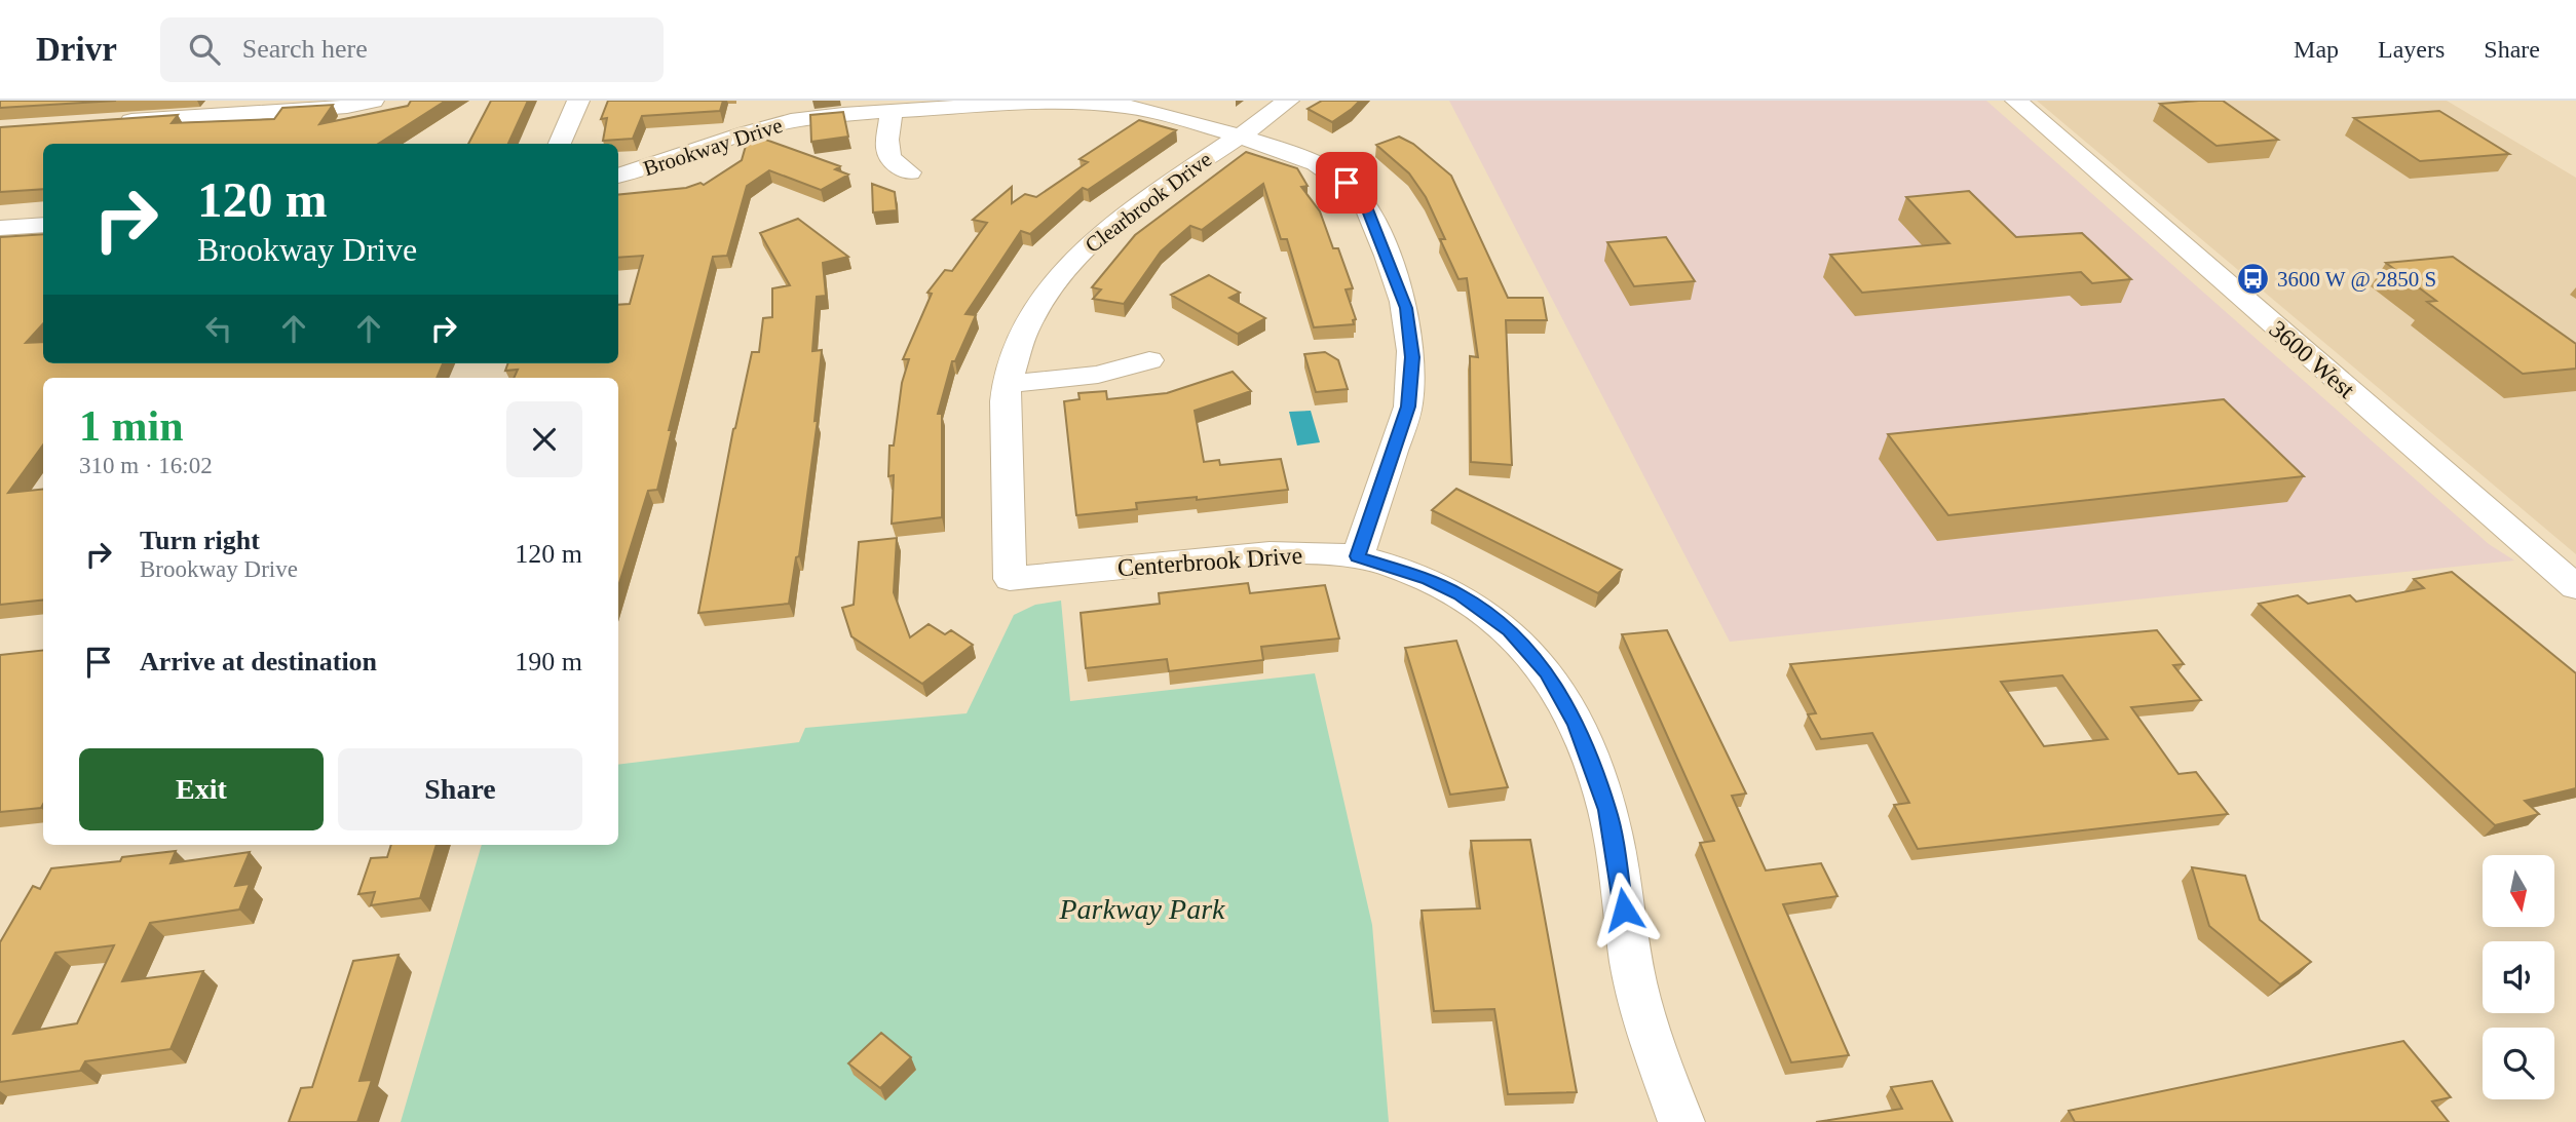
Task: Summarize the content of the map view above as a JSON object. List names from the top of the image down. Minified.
{"streets":{"street":["Brookway Drive","Clearbrook Drive","3600 West","Centerbrook Drive"]},"crossings":[["Brookway Drive","Clearbrook Drive"],["Brookway Drive","Centerbrook Drive"],["Clearbrook Drive","Centerbrook Drive"]],"parks":["Parkway Park"],"places":{"bus stop":["3600 W @ 2850 S"]},"north":"bottom","page":{"header":"Drivr","search":"Search here","nav":["Map","Layers","Share"],"turn":["120 m","Brookway Drive"],"heading":["1 min","310 m · 16:02"],"list":[{"name":"Turn right","note":"Brookway Drive","value":"120 m"},{"name":"Arrive at destination","value":"190 m"}],"buttons":["Exit","Share"]}}
